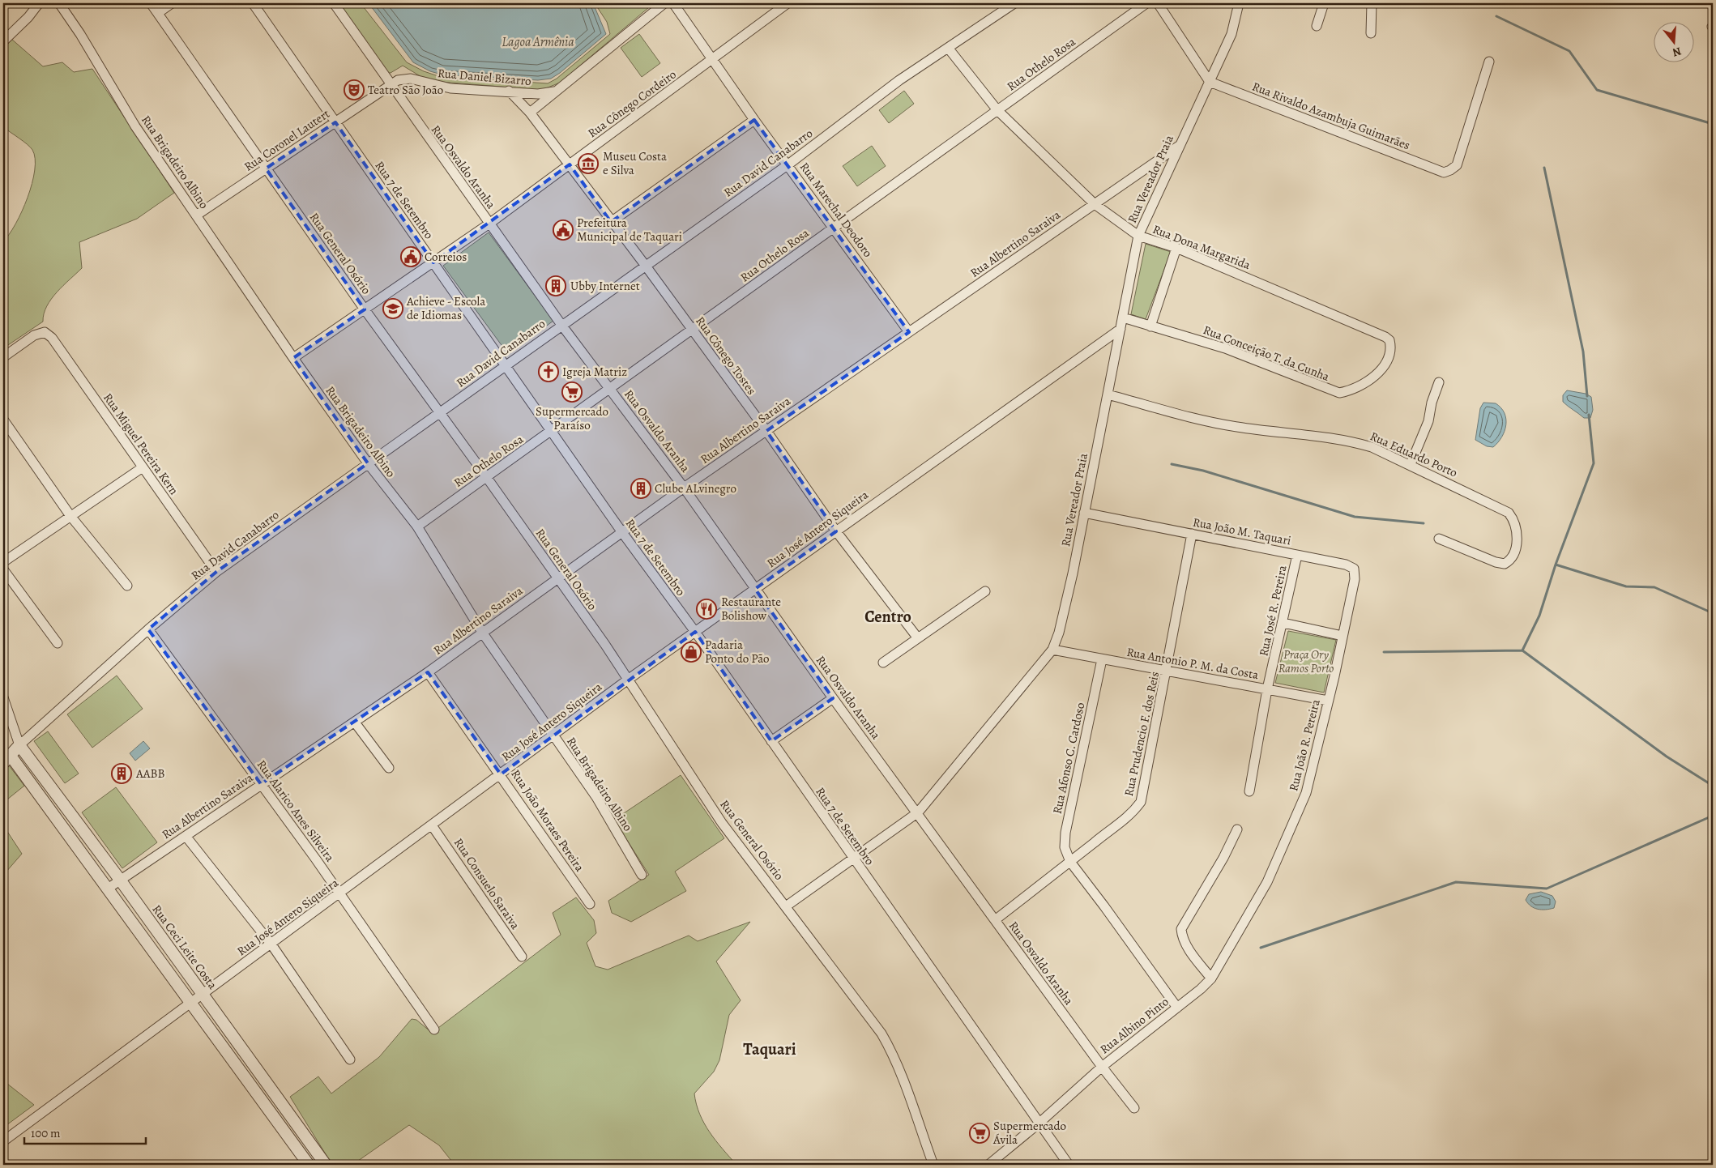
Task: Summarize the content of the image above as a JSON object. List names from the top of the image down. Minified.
{"streets":{"street":["Rua Othelo Rosa","Rua Daniel Bizarro","Rua Cônego Cordeiro","Rua Rivaldo Azambuja Guimarães","Rua Coronel Lautert","Rua Brigadeiro Albino","Rua David Canabarro","Rua Osvaldo Aranha","Rua Vereador Praia","Rua 7 de Setembro","Rua Marechal Deodoro","Rua Albertino Saraiva","Rua Dona Margarida","Rua General Osório","Rua Conceição T. da Cunha","Rua Cônego Tostes","Rua Miguel Pereira Kern","Rua Eduardo Porto","Rua José Antero Siqueira","Rua João M. Taquari","Rua José R. Pereira","Rua Antonio P. M. da Costa","Rua Prudencio F. dos Reis","Rua João R. Pereira","Rua Afonso C. Cardoso","Rua Alarico Anes Silveira","Rua João Moraes Pereira","Rua Consuelo Saraiva","Rua Ceci Leite Costa","Rua Albino Pinto"]},"crossings":[["Rua Othelo Rosa","Rua Brigadeiro Albino"],["Rua Othelo Rosa","Rua Osvaldo Aranha"],["Rua Othelo Rosa","Rua 7 de Setembro"],["Rua Othelo Rosa","Rua Marechal Deodoro"],["Rua Othelo Rosa","Rua Dona Margarida"],["Rua Othelo Rosa","Rua General Osório"],["Rua Othelo Rosa","Rua Cônego Tostes"],["Rua Daniel Bizarro","Rua Coronel Lautert"],["Rua Daniel Bizarro","Rua Osvaldo Aranha"],["Rua Daniel Bizarro","Rua Cônego Tostes"],["Rua Cônego Cordeiro","Rua Brigadeiro Albino"],["Rua Cônego Cordeiro","Rua Osvaldo Aranha"],["Rua Cônego Cordeiro","Rua 7 de Setembro"],["Rua Cônego Cordeiro","Rua Marechal Deodoro"],["Rua Cônego Cordeiro","Rua General Osório"],["Rua Cônego Cordeiro","Rua Cônego Tostes"],["Rua Rivaldo Azambuja Guimarães","Rua Vereador Praia"],["Rua Coronel Lautert","Rua Brigadeiro Albino"],["Rua Coronel Lautert","Rua Osvaldo Aranha"],["Rua Coronel Lautert","Rua 7 de Setembro"],["Rua Coronel Lautert","Rua General Osório"],["Rua Brigadeiro Albino","Rua David Canabarro"],["Rua Brigadeiro Albino","Rua Albertino Saraiva"],["Rua Brigadeiro Albino","Rua José Antero Siqueira"],["Rua David Canabarro","Rua Osvaldo Aranha"],["Rua David Canabarro","Rua 7 de Setembro"],["Rua David Canabarro","Rua Marechal Deodoro"],["Rua David Canabarro","Rua Dona Margarida"],["Rua David Canabarro","Rua General Osório"],["Rua David Canabarro","Rua Cônego Tostes"],["Rua David Canabarro","Rua Miguel Pereira Kern"],["Rua David Canabarro","Rua Alarico Anes Silveira"],["Rua David Canabarro","Rua Ceci Leite Costa"],["Rua Osvaldo Aranha","Rua Vereador Praia"],["Rua Osvaldo Aranha","Rua Albertino Saraiva"],["Rua Osvaldo Aranha","Rua José Antero Siqueira"],["Rua Osvaldo Aranha","Rua Prudencio F. dos Reis"],["Rua Osvaldo Aranha","Rua Albino Pinto"],["Rua Vereador Praia","Rua 7 de Setembro"],["Rua Vereador Praia","Rua Albertino Saraiva"],["Rua Vereador Praia","Rua Dona Margarida"],["Rua Vereador Praia","Rua General Osório"],["Rua Vereador Praia","Rua Conceição T. da Cunha"],["Rua Vereador Praia","Rua Eduardo Porto"],["Rua Vereador Praia","Rua José Antero Siqueira"],["Rua Vereador Praia","Rua João M. Taquari"],["Rua Vereador Praia","Rua Antonio P. M. da Costa"],["Rua 7 de Setembro","Rua Albertino Saraiva"],["Rua 7 de Setembro","Rua José Antero Siqueira"],["Rua 7 de Setembro","Rua Albino Pinto"],["Rua Marechal Deodoro","Rua Albertino Saraiva"],["Rua Albertino Saraiva","Rua Dona Margarida"],["Rua Albertino Saraiva","Rua General Osório"],["Rua Albertino Saraiva","Rua Cônego Tostes"],["Rua Albertino Saraiva","Rua Alarico Anes Silveira"],["Rua Albertino Saraiva","Rua João Moraes Pereira"],["Rua Albertino Saraiva","Rua Ceci Leite Costa"],["Rua Dona Margarida","Rua Conceição T. da Cunha"],["Rua General Osório","Rua José Antero Siqueira"],["Rua Cônego Tostes","Rua José Antero Siqueira"],["Rua José Antero Siqueira","Rua Alarico Anes Silveira"],["Rua José Antero Siqueira","Rua João Moraes Pereira"],["Rua José Antero Siqueira","Rua Consuelo Saraiva"],["Rua José Antero Siqueira","Rua Ceci Leite Costa"],["Rua João M. Taquari","Rua José R. Pereira"],["Rua João M. Taquari","Rua Prudencio F. dos Reis"],["Rua João M. Taquari","Rua João R. Pereira"],["Rua José R. Pereira","Rua Antonio P. M. da Costa"],["Rua Antonio P. M. da Costa","Rua Prudencio F. dos Reis"],["Rua Antonio P. M. da Costa","Rua João R. Pereira"],["Rua Antonio P. M. da Costa","Rua Afonso C. Cardoso"],["Rua Prudencio F. dos Reis","Rua Afonso C. Cardoso"],["Rua João R. Pereira","Rua Albino Pinto"]],"districts":["Centro","Taquari"],"water":["Lagoa Armênia"],"parks":["Praça Ory Ramos Porto"],"places":{"theatre":["Teatro São João"],"museum":["Museu Costa e Silva"],"public building":["Prefeitura Municipal de Taquari","Correios"],"building":["Ubby Internet","Clube ALvinegro","AABB"],"school or university":["Achieve - Escola de Idiomas"],"church":["Igreja Matriz"],"supermarket":["Supermercado Paraíso","Supermercado Ávila"],"restaurant":["Restaurante Bolishow"],"shop":["Padaria Ponto do Pão"]},"scale_bar":"100 m","north":"bottom"}
